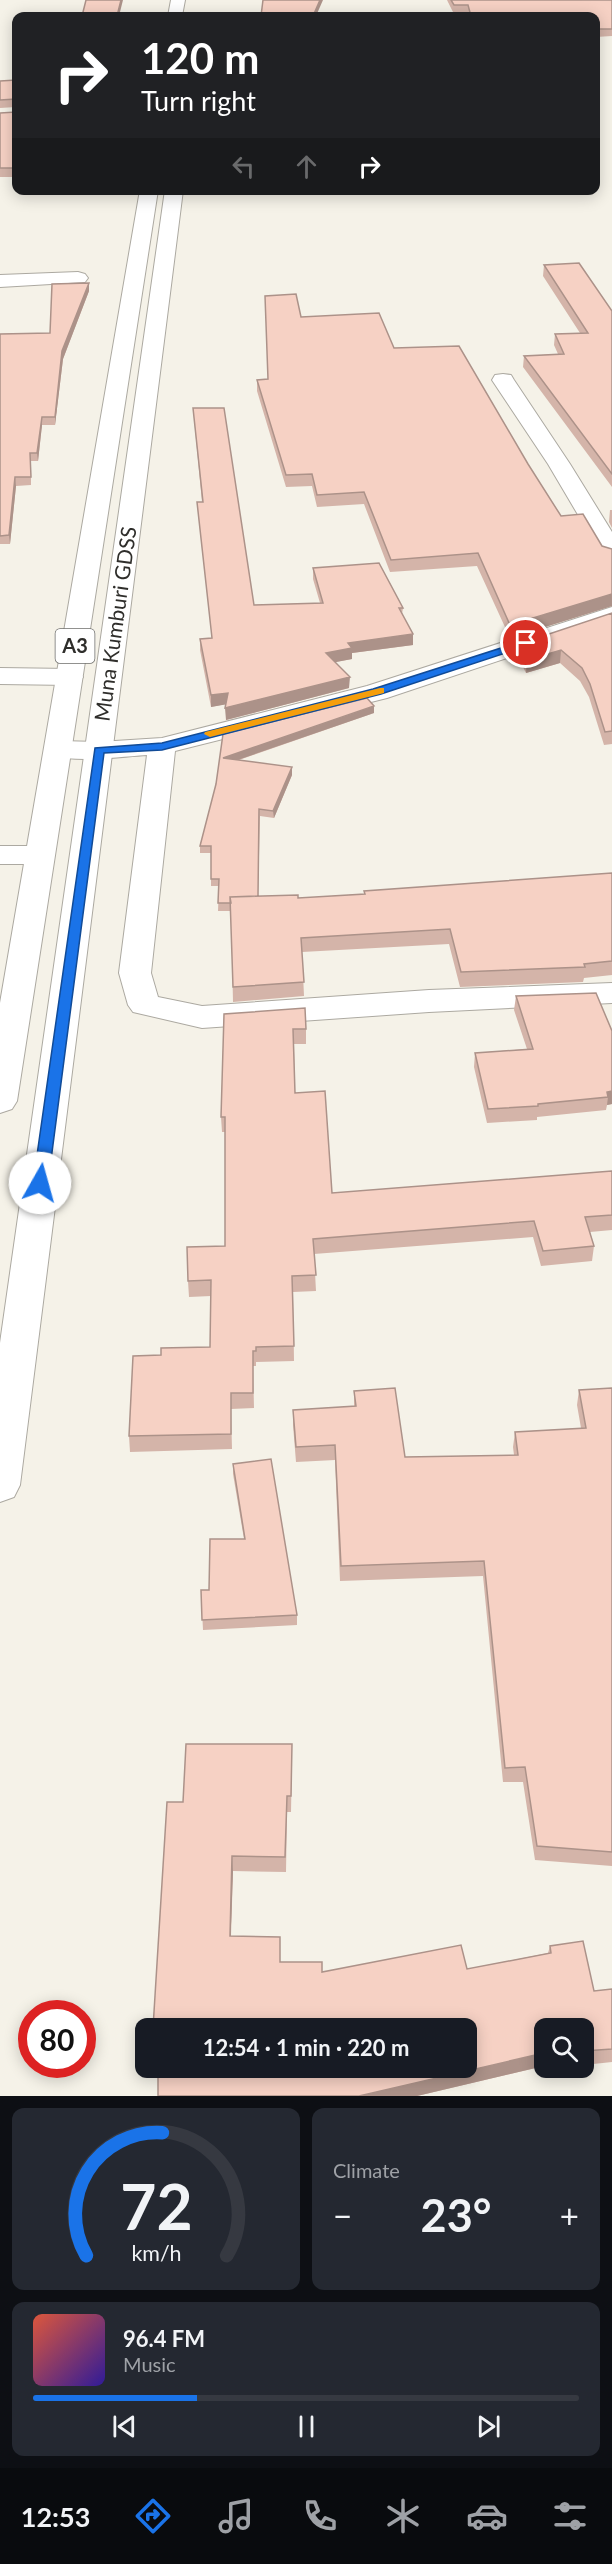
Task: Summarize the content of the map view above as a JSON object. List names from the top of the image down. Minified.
{"streets":{"main road":["Muna Kumburi GDSS","A3"]},"page":{"turn":["120 m","Turn right"],"limit":"80","trip":"12:54 · 1 min · 220 m","tile":"Climate","heat":["−","23°","+"],"song":["96.4 FM","Music"],"tabs":"12:53","gauge":["72","km/h"]}}
